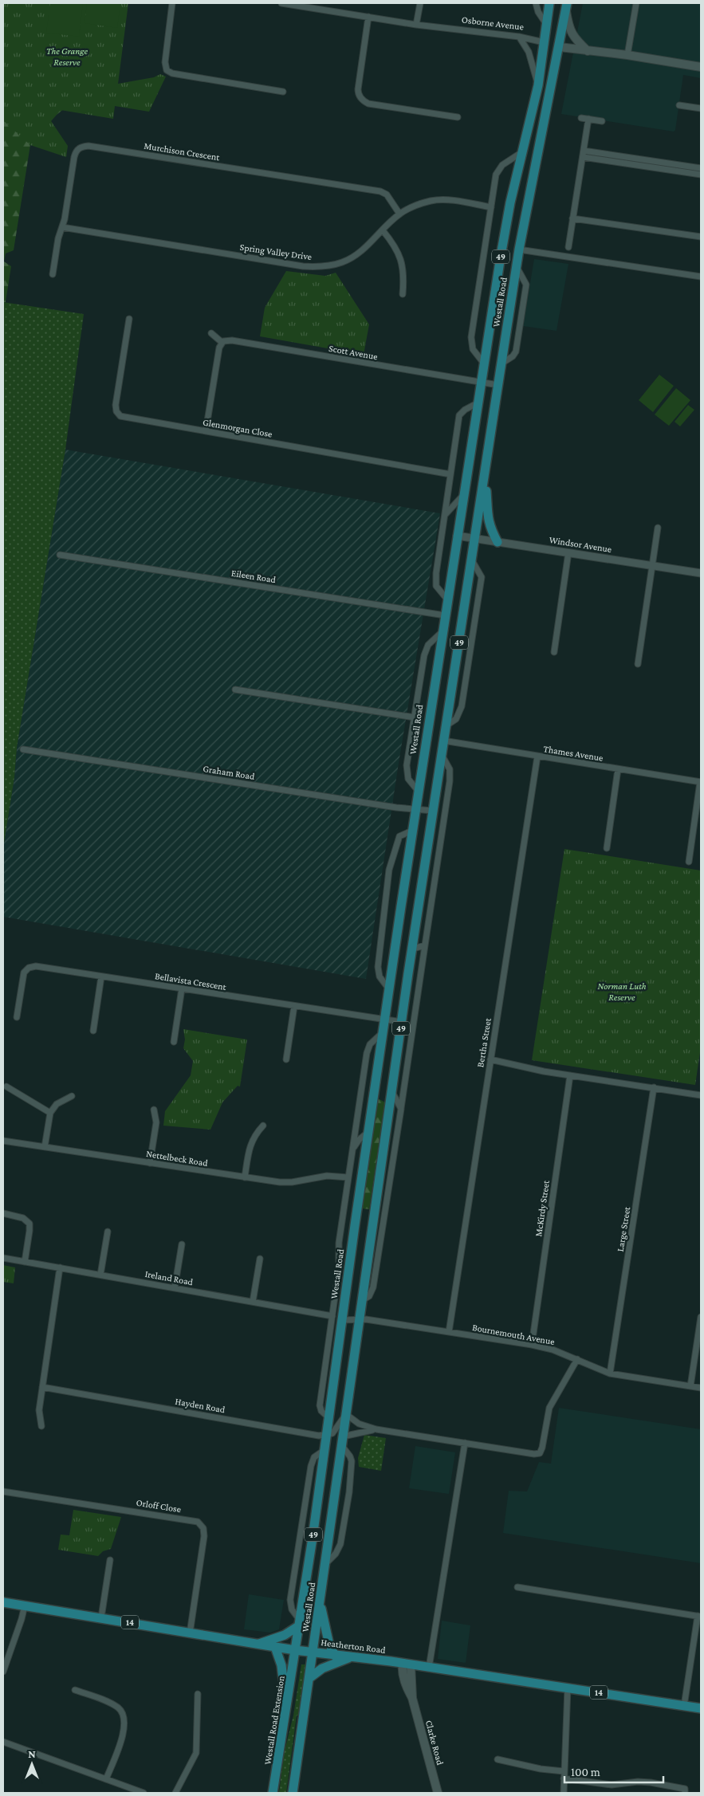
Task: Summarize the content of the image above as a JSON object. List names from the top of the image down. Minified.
{"streets":{"main road":["Osborne Avenue","49","Westall Road","14","Heatherton Road","Westall Road Extension","Clarke Road"],"street":["Murchison Crescent","Spring Valley Drive","Scott Avenue","Glenmorgan Close","Windsor Avenue","Eileen Road","Thames Avenue","Graham Road","Bellavista Crescent","Bertha Street","Nettelbeck Road","McKirdy Street","Large Street","Ireland Road","Bournemouth Avenue","Hayden Road","Orloff Close"]},"crossings":[["Osborne Avenue","Westall Road"],["Murchison Crescent","Spring Valley Drive"],["49","Westall Road"],["49","Heatherton Road"],["Westall Road","Scott Avenue"],["Westall Road","Windsor Avenue"],["Westall Road","Eileen Road"],["Westall Road","Thames Avenue"],["Westall Road","Graham Road"],["Westall Road","Bellavista Crescent"],["Westall Road","Nettelbeck Road"],["Westall Road","Ireland Road"],["Westall Road","Bournemouth Avenue"],["Westall Road","Hayden Road"],["Westall Road","Heatherton Road"],["Westall Road","Westall Road Extension"],["Thames Avenue","Bertha Street"],["Bertha Street","Bournemouth Avenue"],["McKirdy Street","Bournemouth Avenue"],["Large Street","Bournemouth Avenue"],["Orloff Close","Heatherton Road"],["Heatherton Road","Westall Road Extension"],["Heatherton Road","Clarke Road"]],"parks":["The Grange Reserve","Norman Luth Reserve"],"scale_bar":"100 m","north":"top"}
